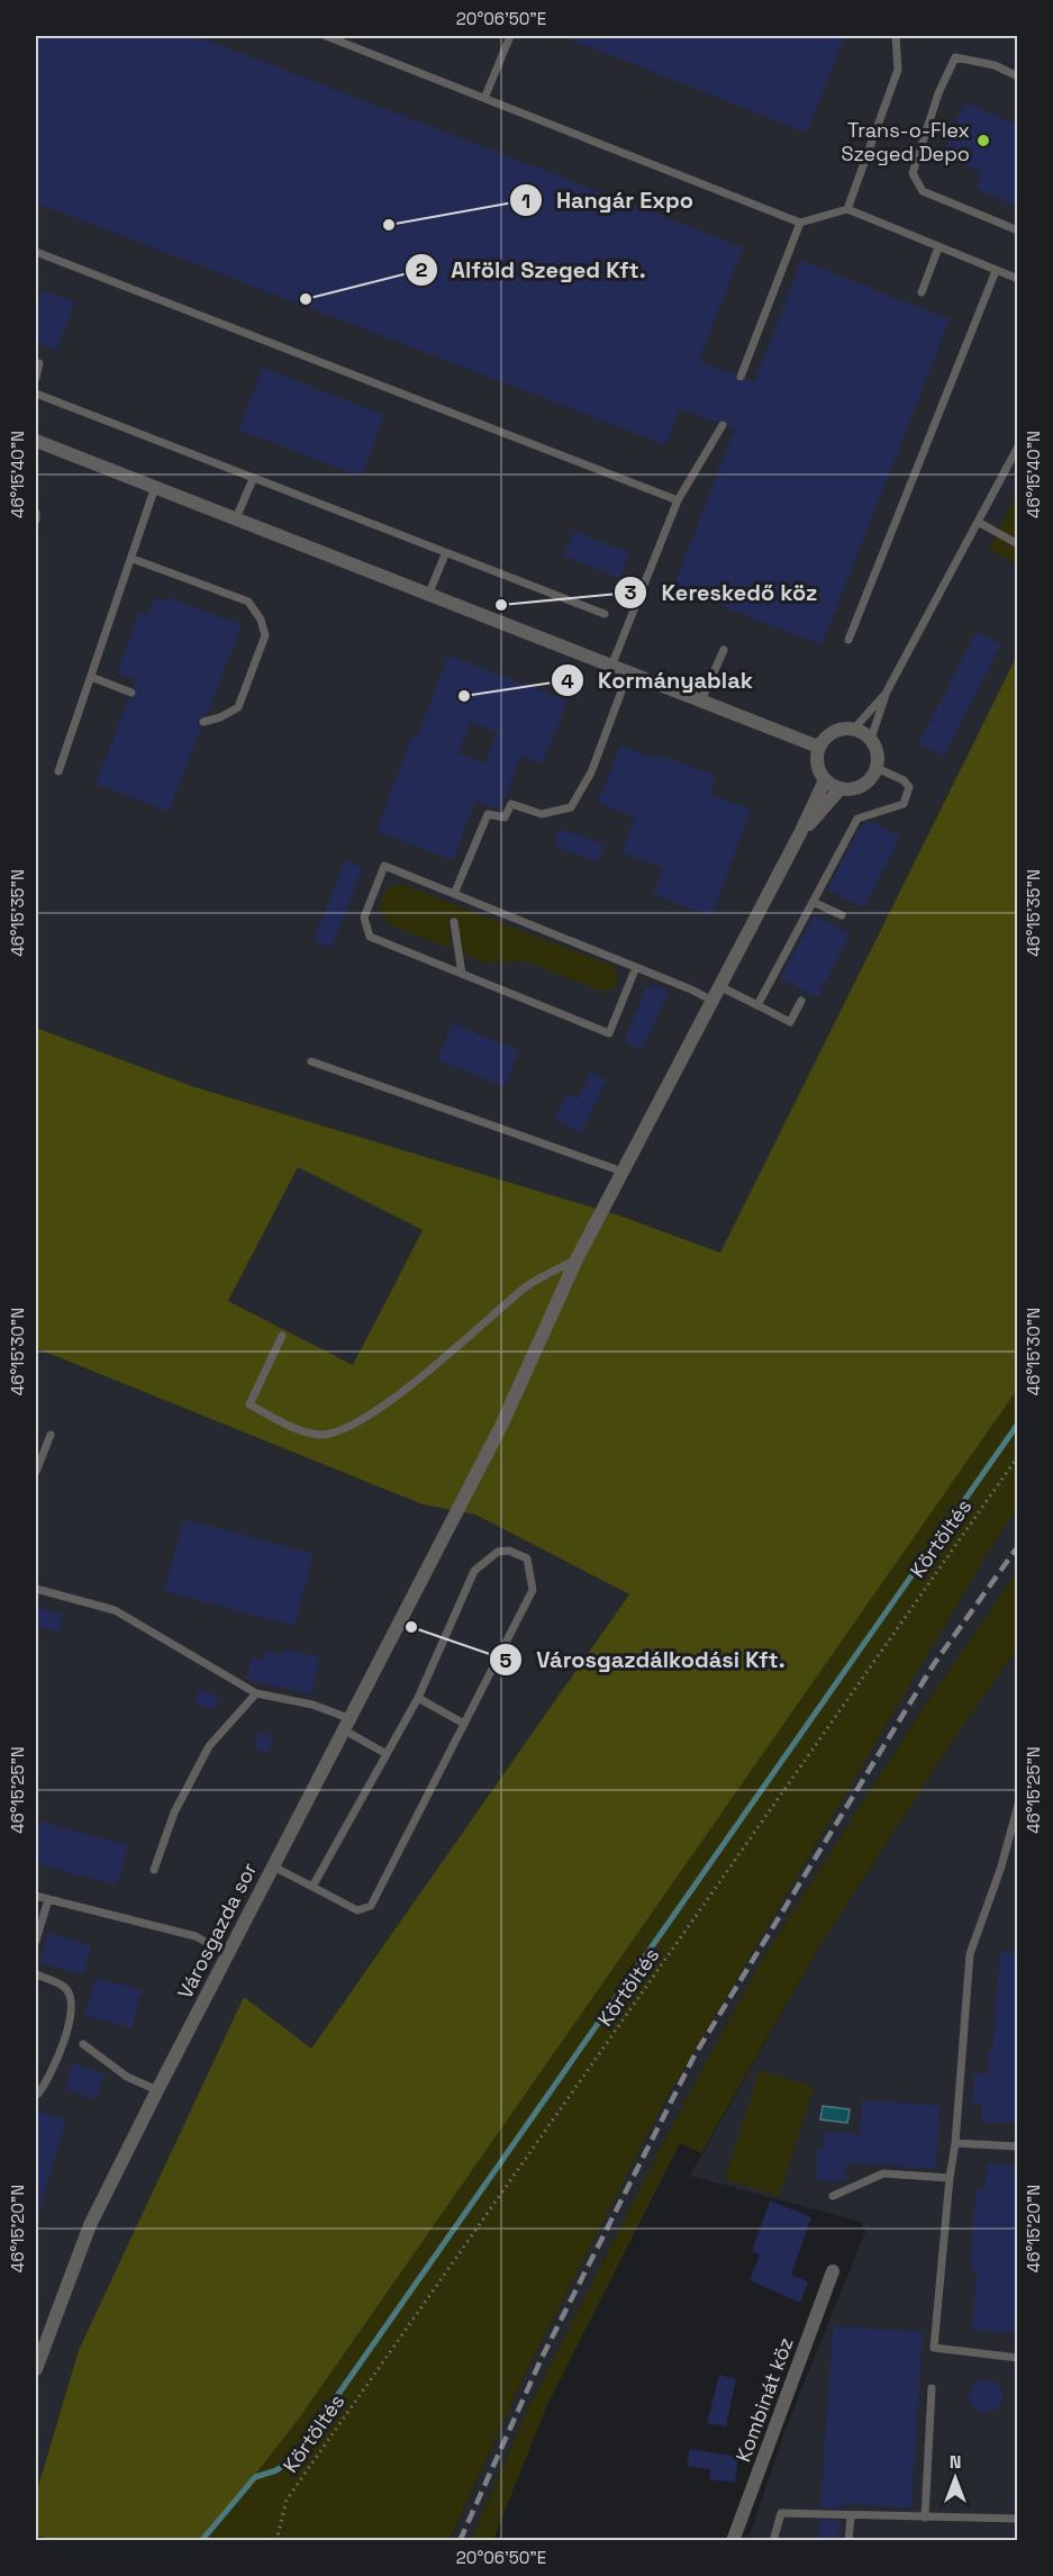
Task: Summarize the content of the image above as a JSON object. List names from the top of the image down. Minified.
{"streets":{"street":["Városgazda sor","Kombinát köz"],"path":["Körtöltés"]},"places":["Trans-o-Flex Szeged Depo","Hangár Expo","Alföld Szeged Kft.","Kereskedő köz","Kormányablak","Városgazdálkodási Kft."],"north":"top","coordinates":["20°06'50\"E","46°15'40\"N","46°15'35\"N","46°15'30\"N","46°15'25\"N","46°15'20\"N"]}
